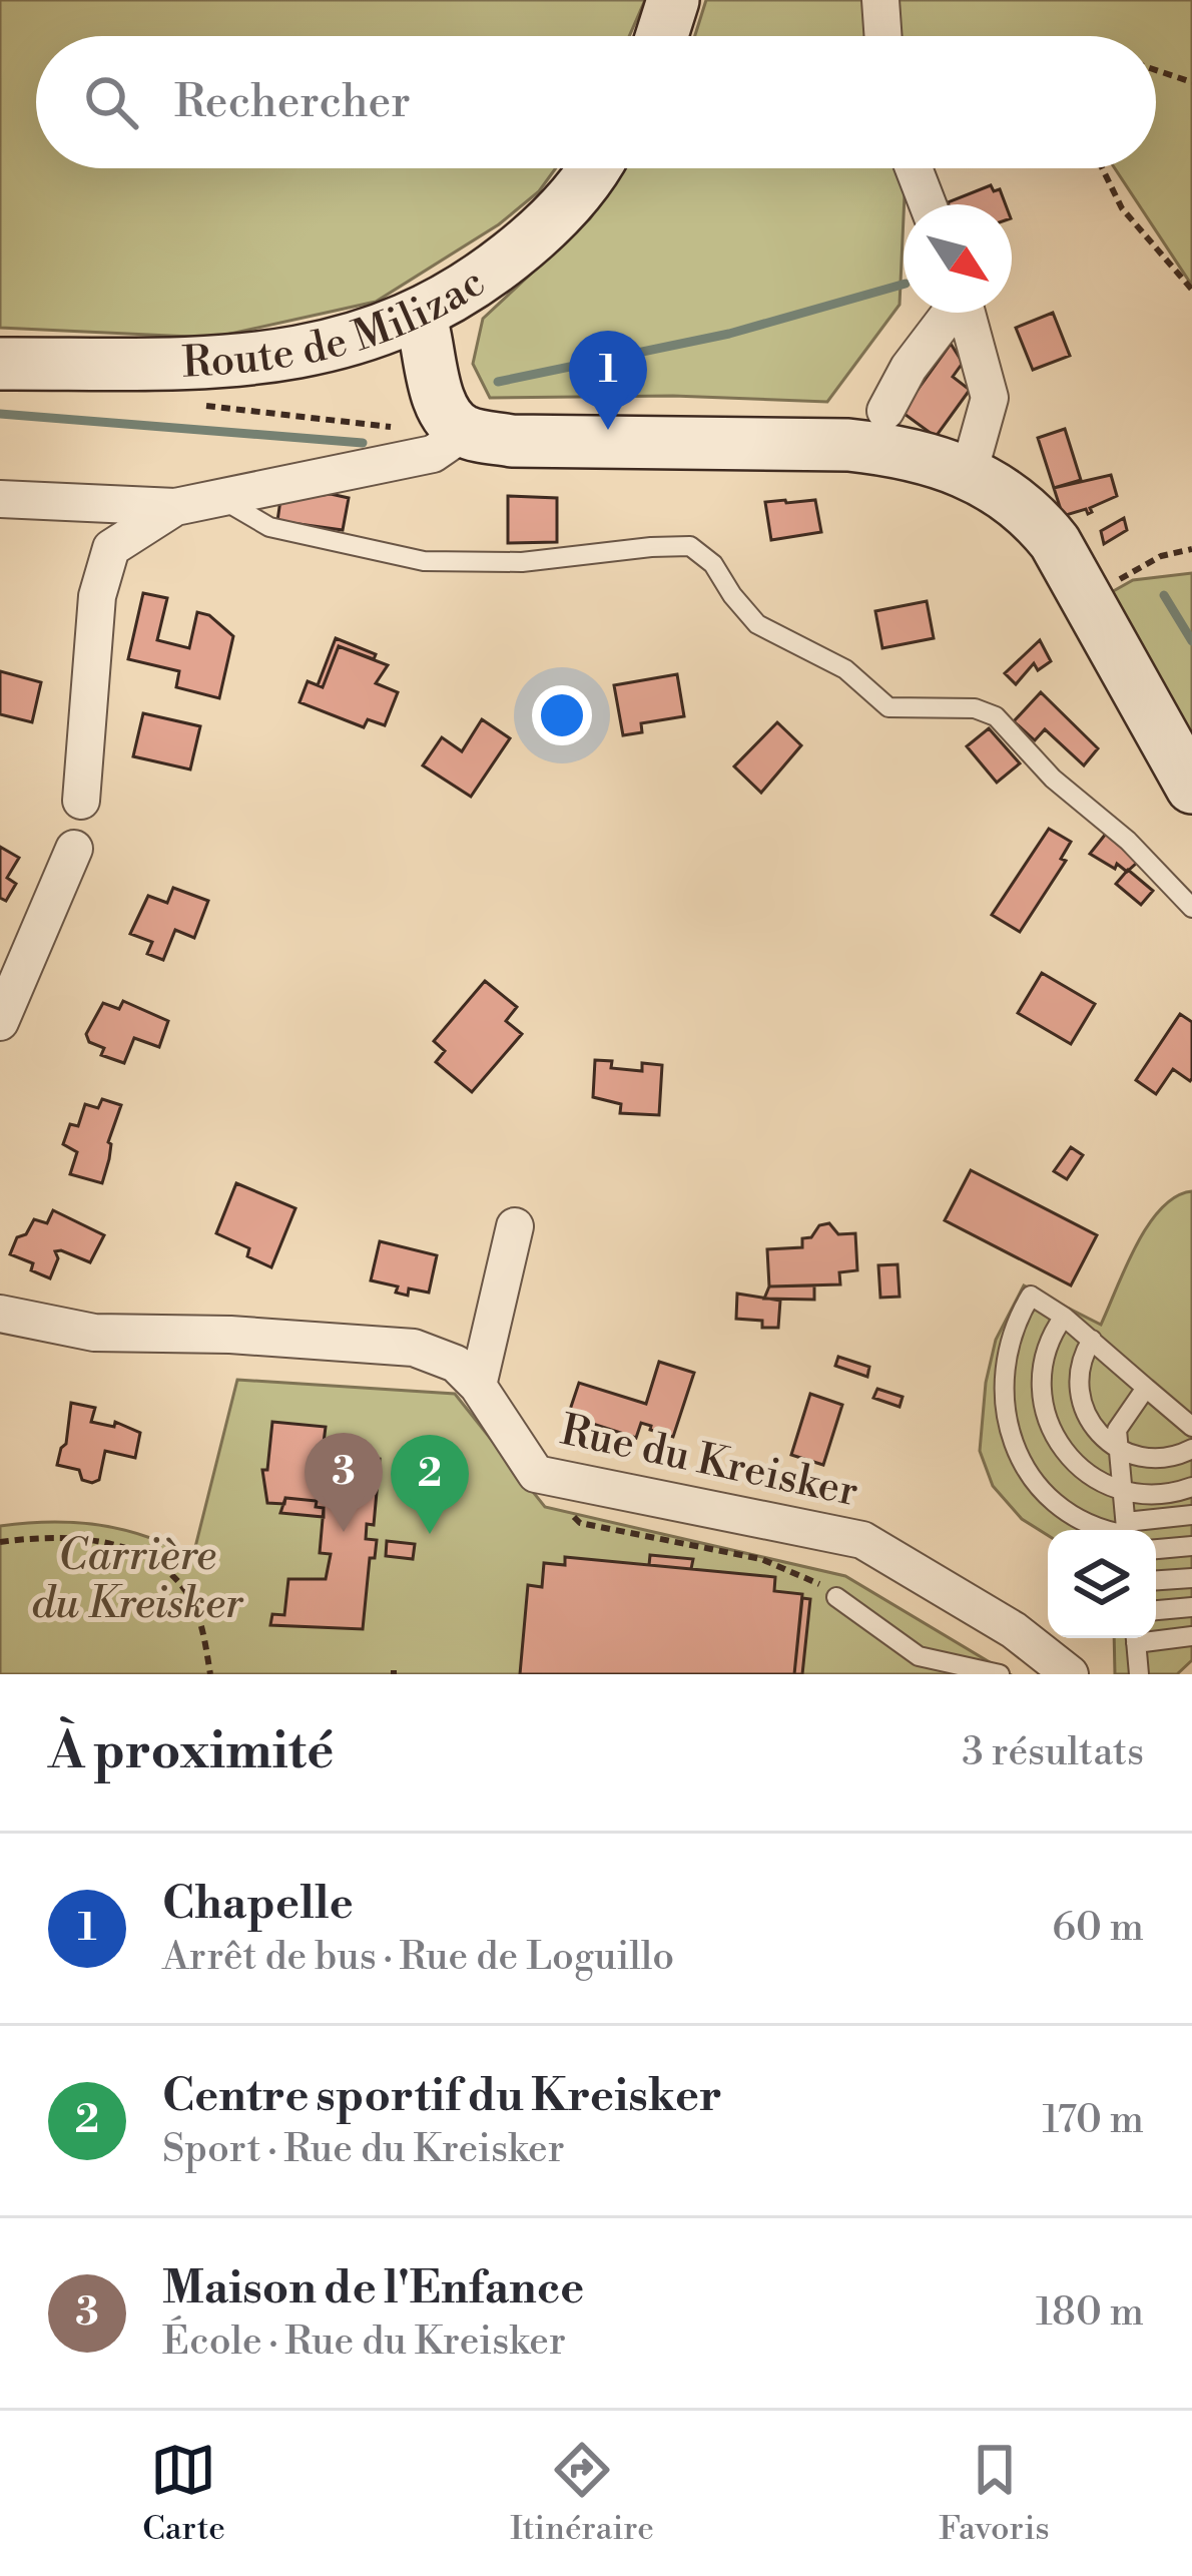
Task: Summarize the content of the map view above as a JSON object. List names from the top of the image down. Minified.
{"streets":{"street":["Route de Milizac","Rue du Kreisker"]},"parks":["Carrière du Kreisker"],"north":"bottom right","page":{"search":"Rechercher","pins":["1","3","2"],"heading":["À proximité","3 résultats"],"list":[{"mark":"1","name":"Chapelle","note":"Arrêt de bus · Rue de Loguillo","value":"60 m"},{"mark":"2","name":"Centre sportif du Kreisker","note":"Sport · Rue du Kreisker","value":"170 m"},{"mark":"3","name":"Maison de l'Enfance","note":"École · Rue du Kreisker","value":"180 m"}],"nav":["Carte","Itinéraire","Favoris"]}}
